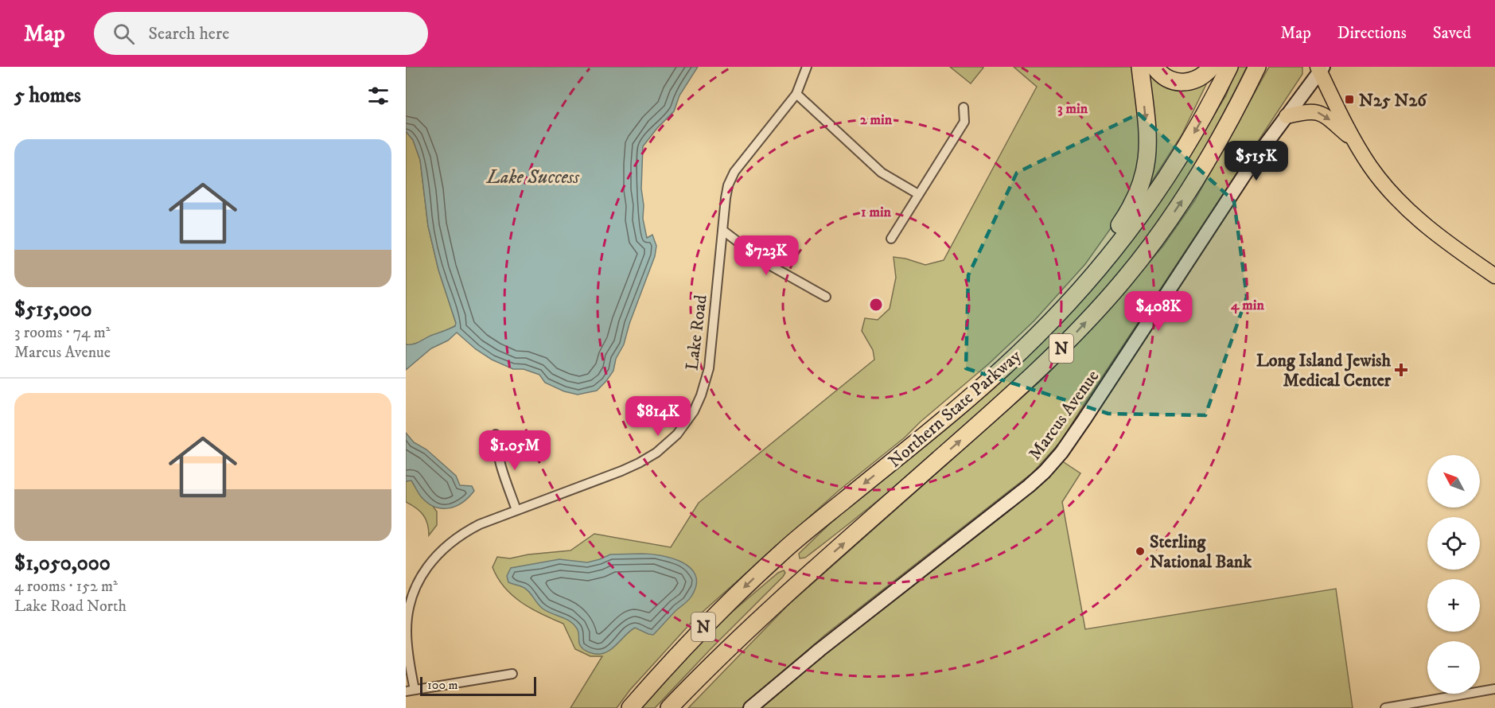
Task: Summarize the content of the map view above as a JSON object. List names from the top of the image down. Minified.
{"streets":{"highway":["N","Northern State Parkway"],"main road":["Marcus Avenue"],"street":["Lake Road"]},"water":["Lake Success"],"places":{"transit":["N25 N26"],"health":["Long Island Jewish Medical Center"],"other":["Sterling National Bank"]},"scale_bar":"100 m","north":"top left","page":{"header":"Map","search":"Search here","nav":["Map","Directions","Saved"],"heading":"5 homes","list":[{"name":"$515,000","note":"3 rooms · 74 m² · Marcus Avenue"},{"name":"$1,050,000","note":"4 rooms · 152 m² · Lake Road North"}],"price":["$515K","$723K","$408K","$814K","$1.05M"],"map_buttons":["+","−"],"scale":"100 m"},"rings":["3 min","2 min","1 min","4 min"]}
